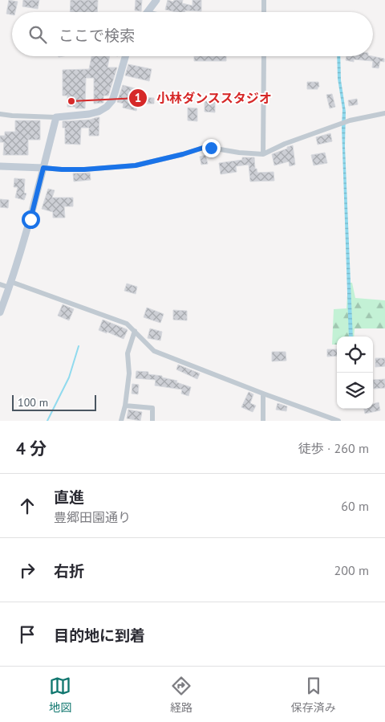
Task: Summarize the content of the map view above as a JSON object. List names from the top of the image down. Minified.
{"places":["小林ダンススタジオ"],"scale_bar":"100 m","page":{"search":"ここで検索","scale":"100 m","heading":["4 分","徒歩 · 260 m"],"list":[["直進","豊郷田園通り","60 m"],["右折","200 m"],"目的地に到着"],"nav":["地図","経路","保存済み"]}}
